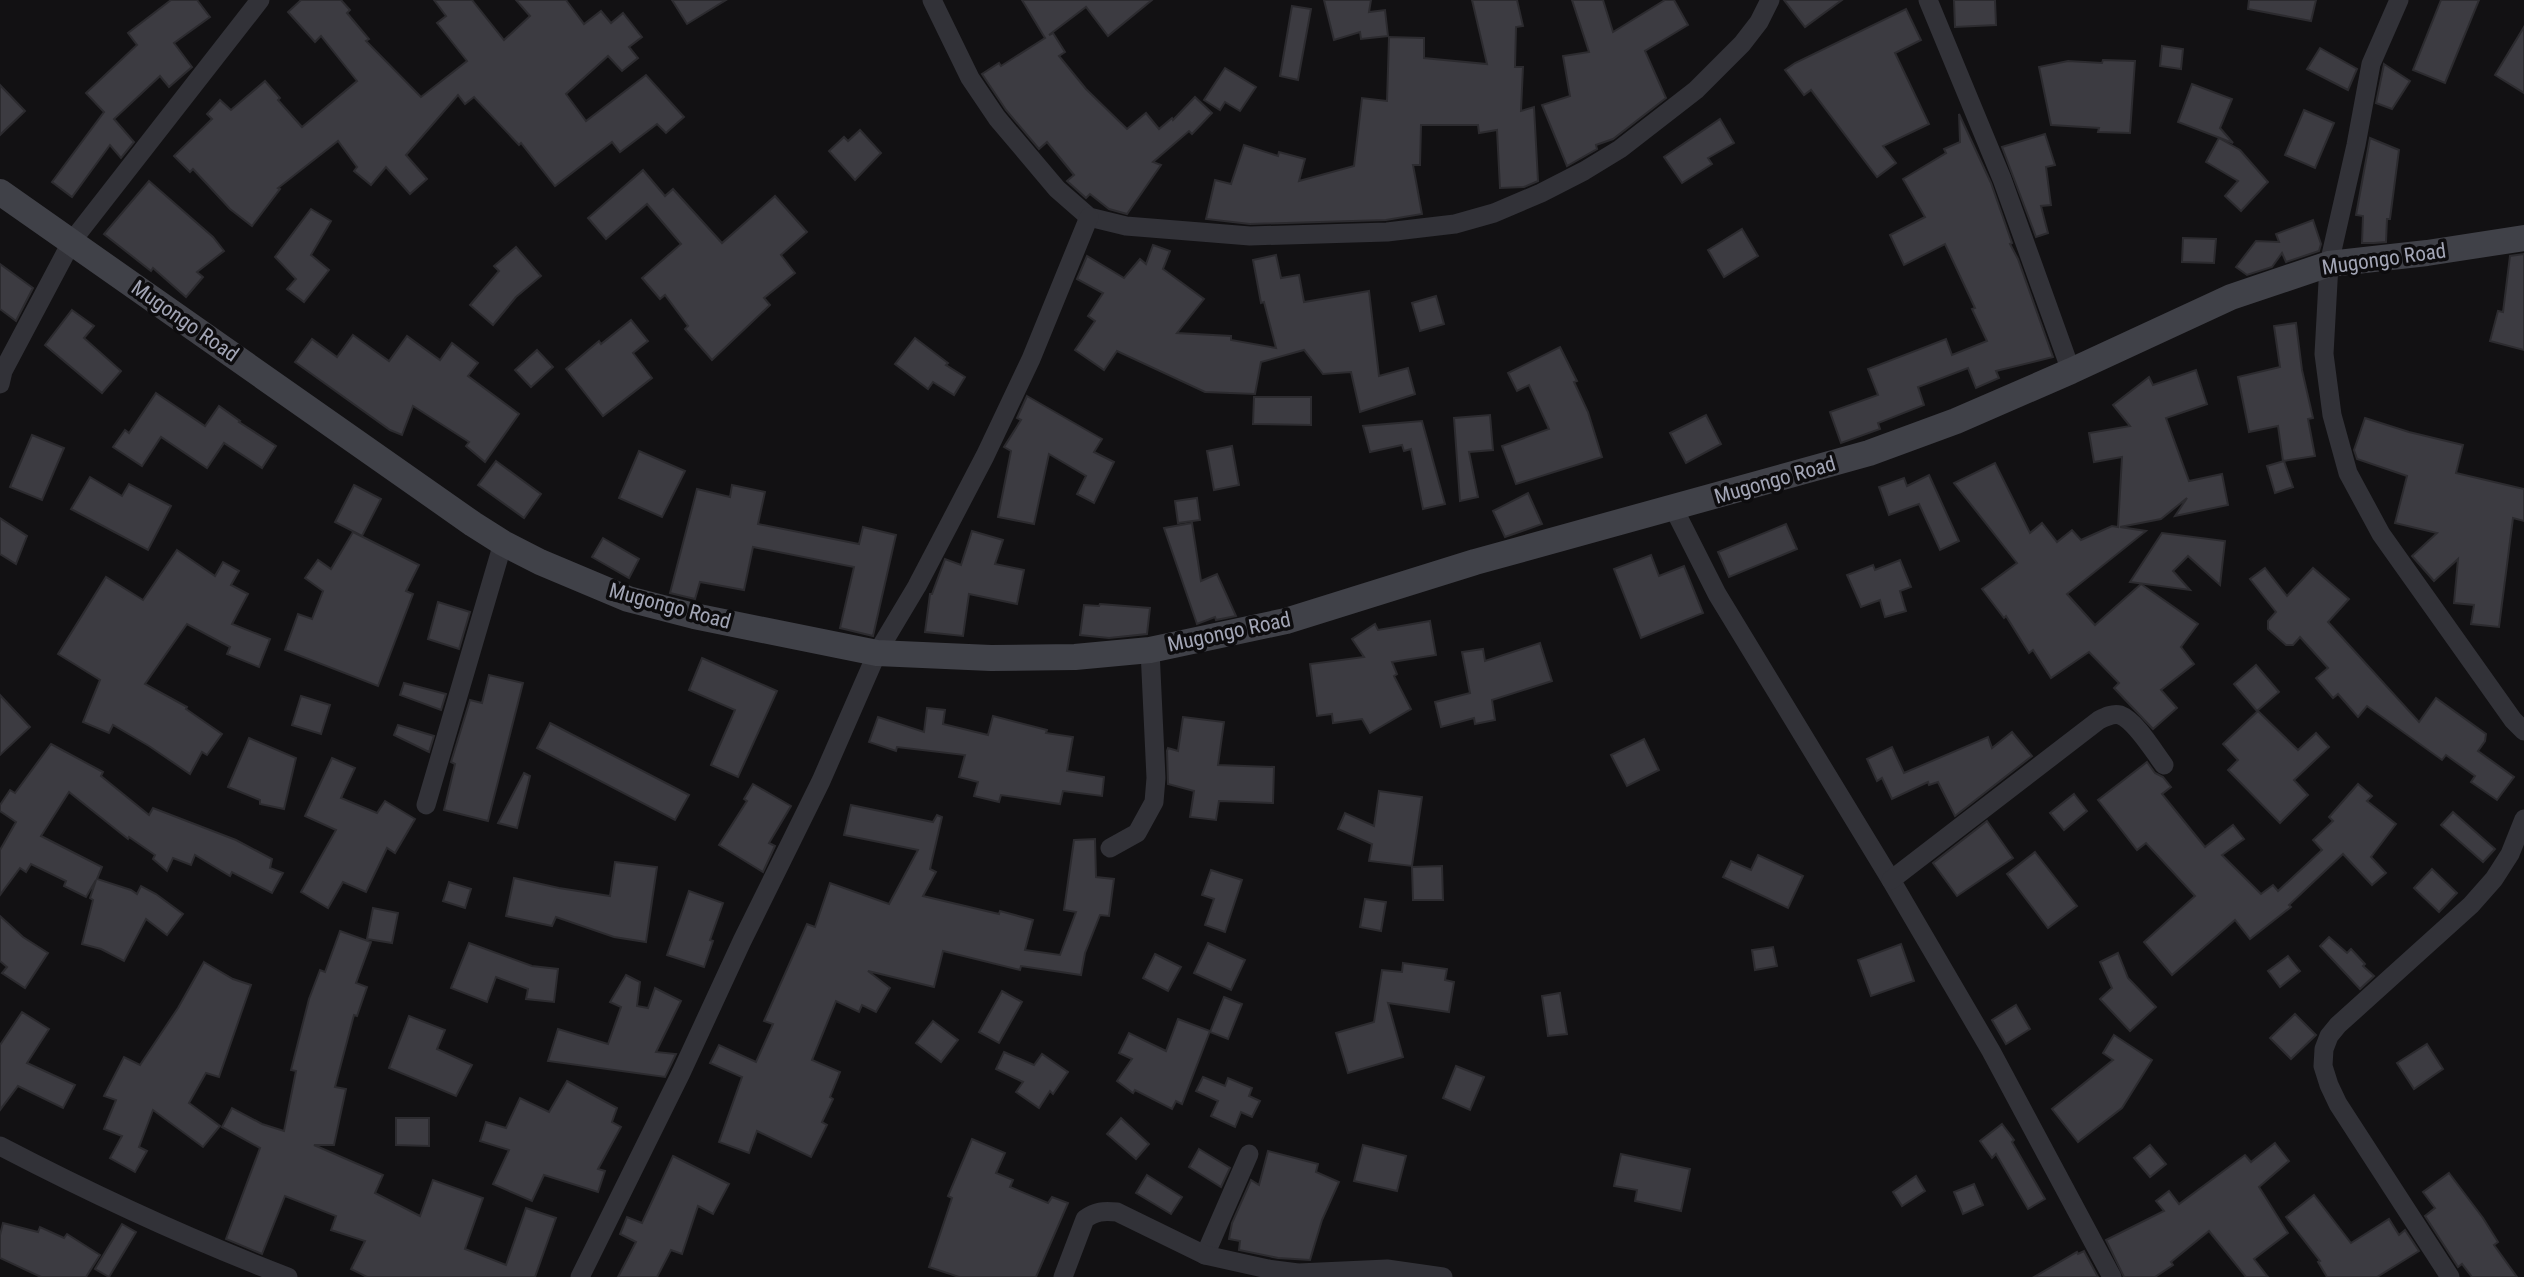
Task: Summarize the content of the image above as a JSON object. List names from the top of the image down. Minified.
{"streets":{"street":["Mugongo Road"]}}
